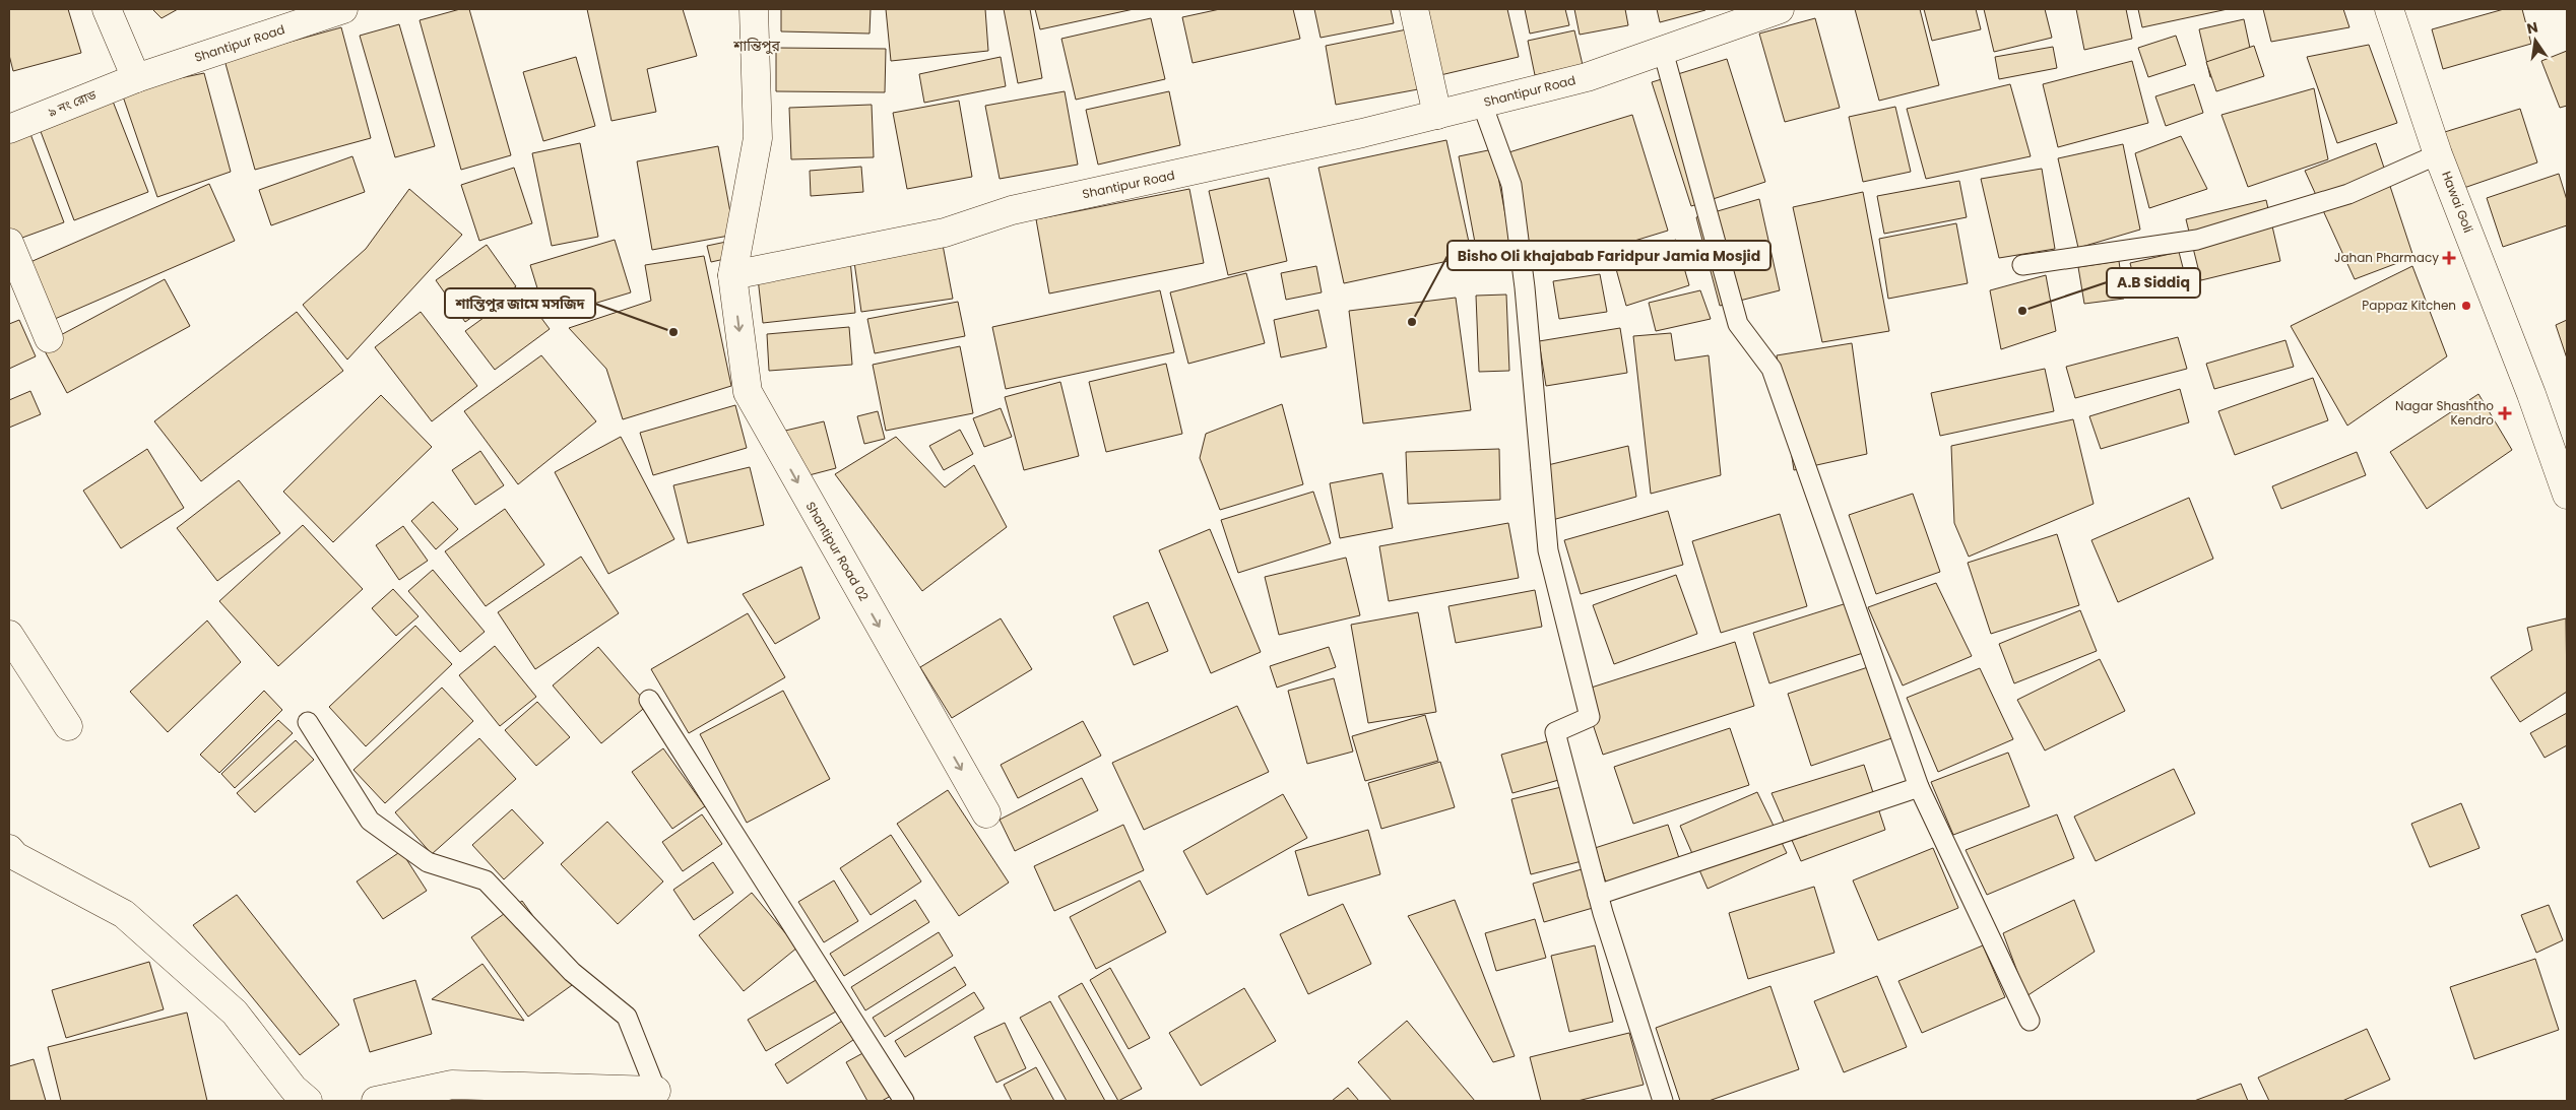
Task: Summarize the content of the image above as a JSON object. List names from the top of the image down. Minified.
{"streets":{"street":["Shantipur Road","৯ নং রোড","Hawai Goli","Shantipur Road 02"]},"crossings":[["Shantipur Road","৯ নং রোড"],["Shantipur Road","Shantipur Road 02"]],"one_way":["Shantipur Road 02"],"districts":["শান্তিপুর"],"places":{"health":["Jahan Pharmacy","Nagar Shashtho Kendro"],"other":["Pappaz Kitchen","A.B Siddiq","Bisho Oli khajabab Faridpur Jamia Mosjid","শান্তিপুর জামে মসজিদ"]},"north":"top"}
